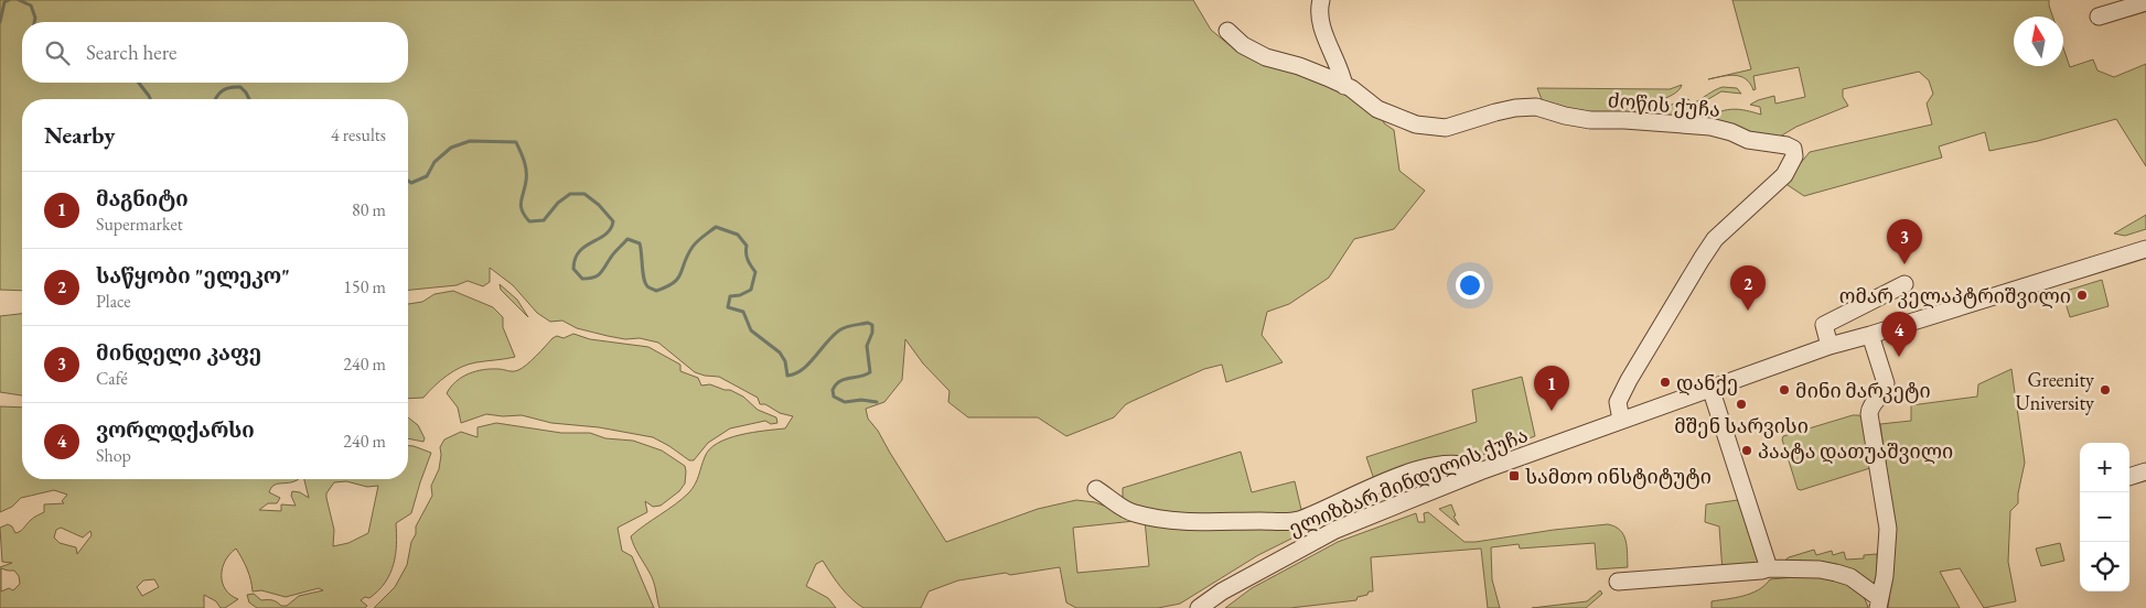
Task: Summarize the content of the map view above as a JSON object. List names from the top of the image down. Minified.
{"streets":{"street":["ძოწის ქუჩა","ელიზბარ მინდელის ქუჩა"]},"crossings":[["ძოწის ქუჩა","ელიზბარ მინდელის ქუჩა"]],"places":{"other":["ომარ კელაპტრიშვილი","დანქე","მინი მარკეტი","Greenity University","მშენ სარვისი","პაატა დათუაშვილი"],"transit":["სამთო ინსტიტუტი"]},"north":"top","page":{"search":"Search here","heading":["Nearby","4 results"],"list":[{"mark":"1","name":"მაგნიტი","note":"Supermarket","value":"80 m"},{"mark":"2","name":"საწყობი \"ელეკო\"","note":"Place","value":"150 m"},{"mark":"3","name":"მინდელი კაფე","note":"Café","value":"240 m"},{"mark":"4","name":"ვორლდქარსი","note":"Shop","value":"240 m"}],"pins":["3","2","4","1"],"map_buttons":["+","−"]}}
